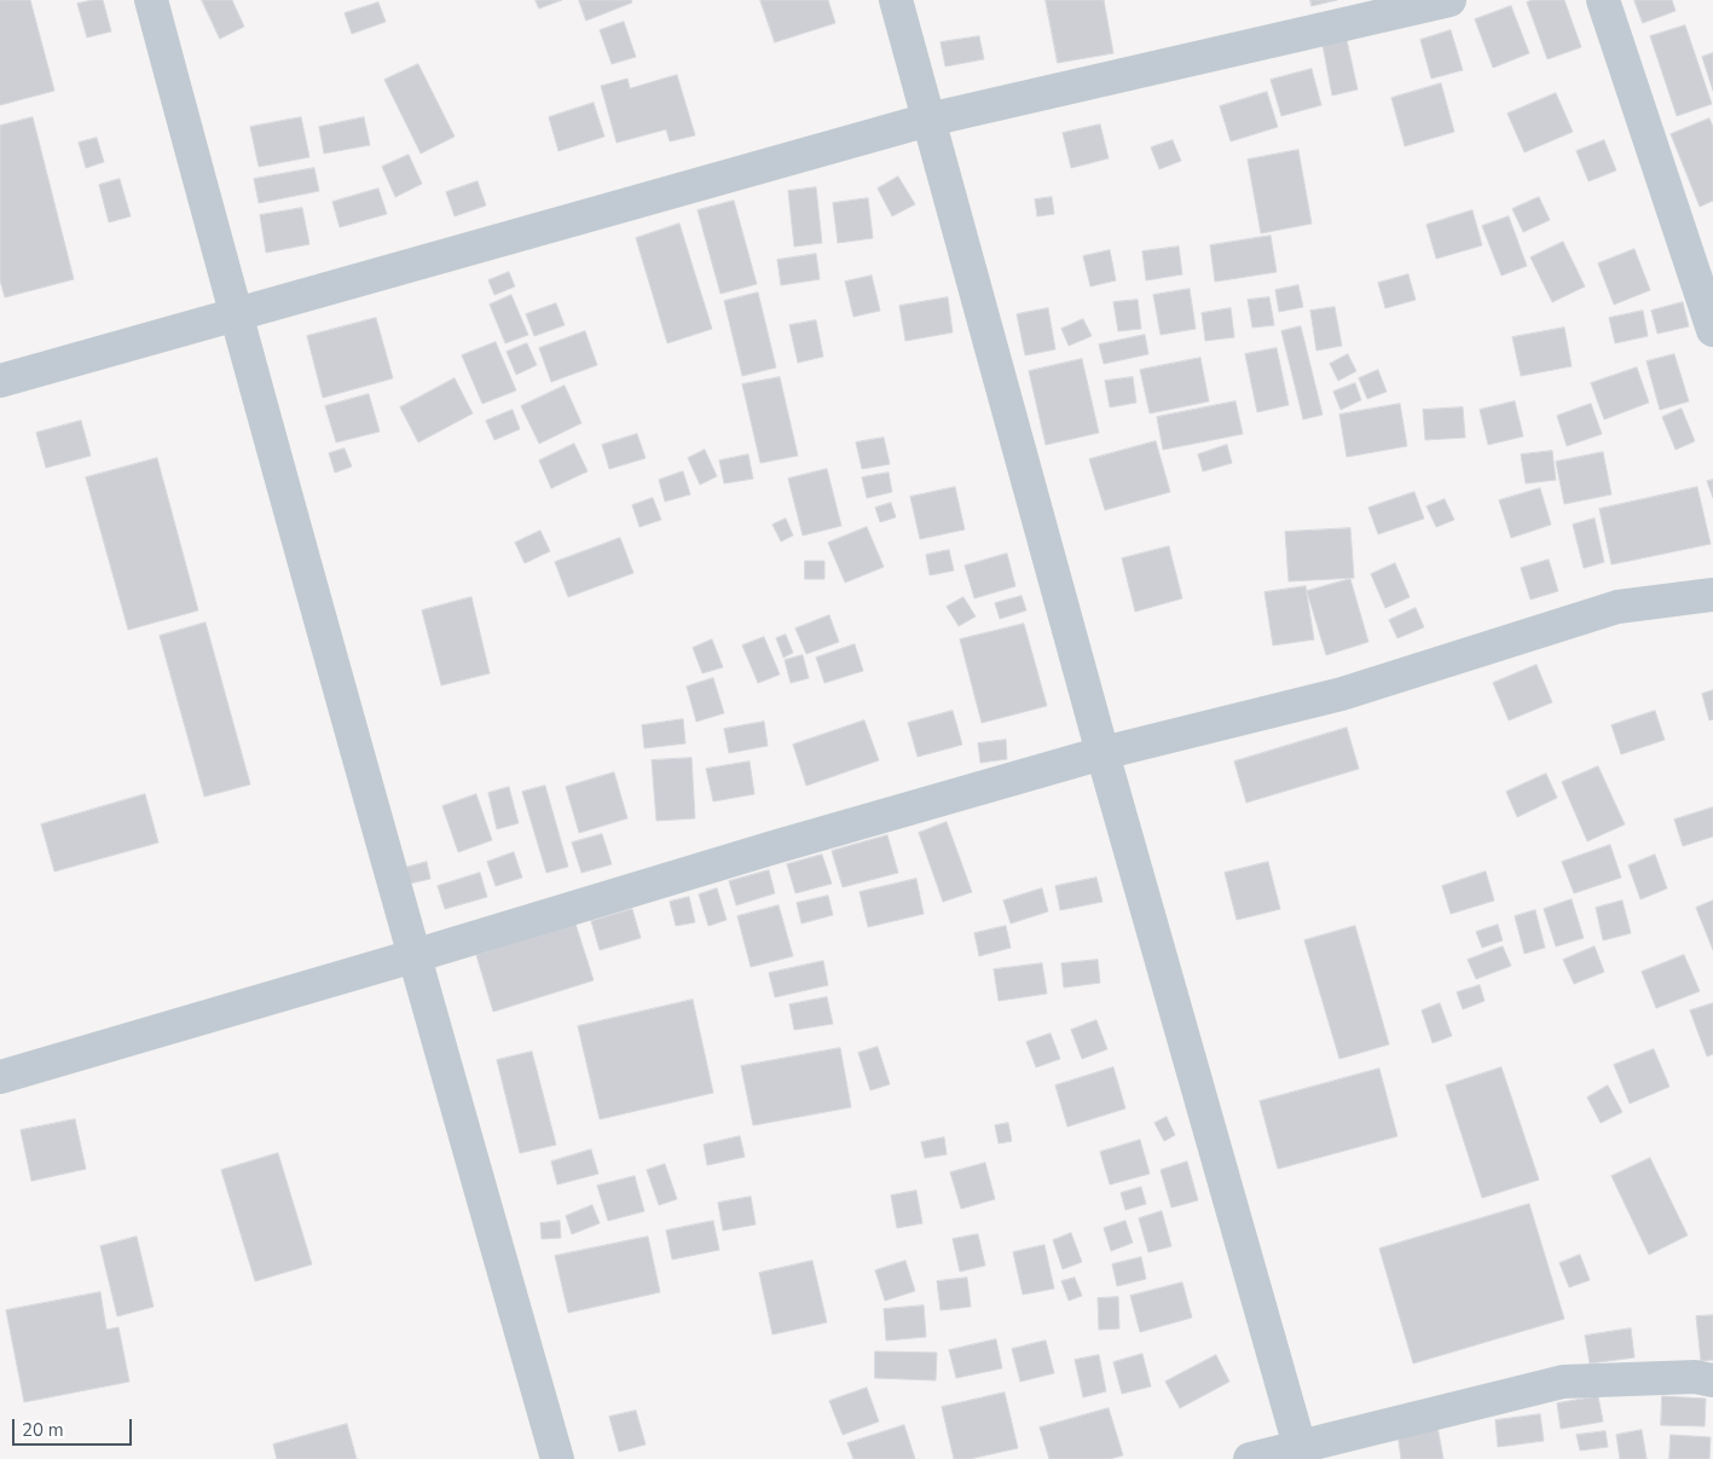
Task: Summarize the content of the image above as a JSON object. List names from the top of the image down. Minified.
{"scale_bar":"20 m"}
